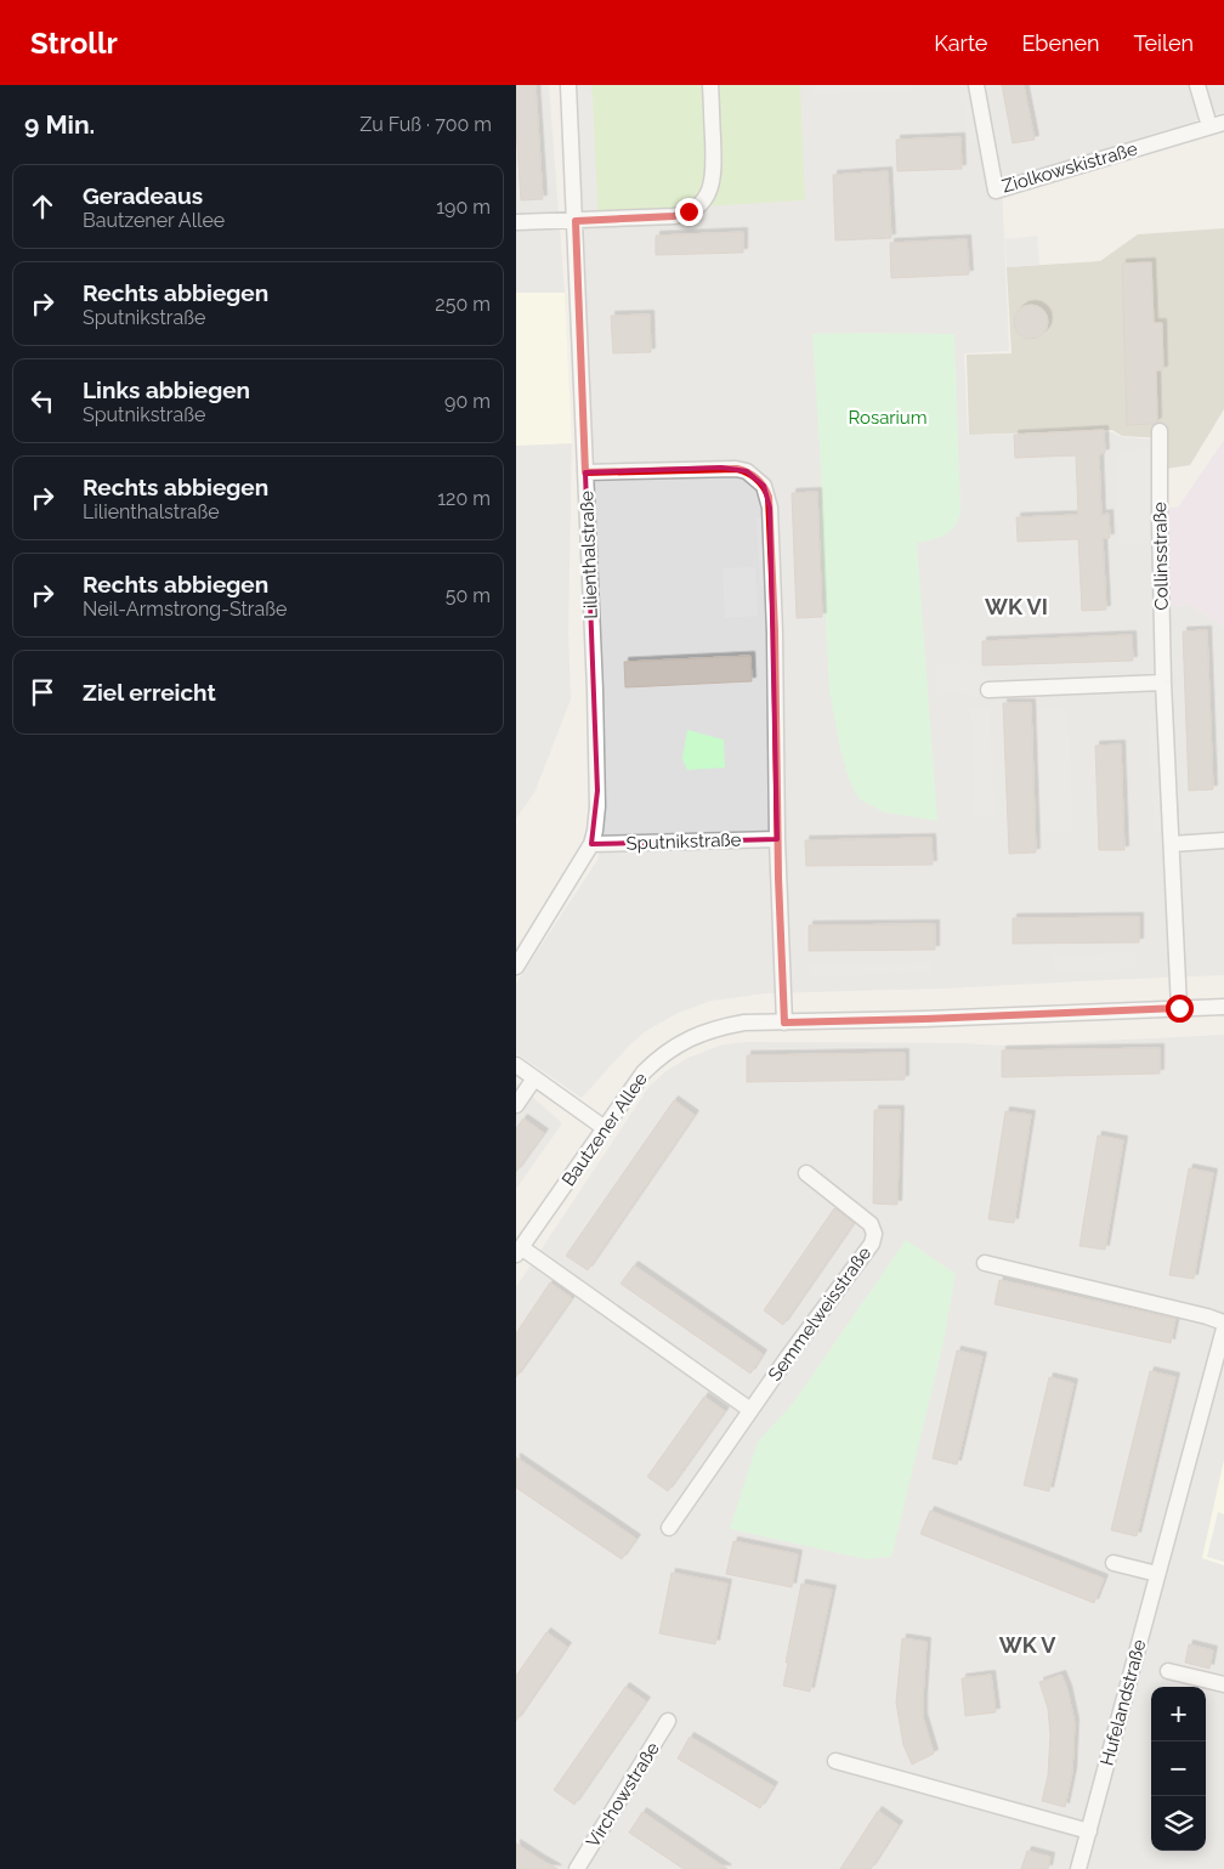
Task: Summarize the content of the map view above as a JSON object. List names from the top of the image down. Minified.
{"streets":{"street":["Ziolkowskistraße","Lilienthalstraße","Collinsstraße","Sputnikstraße","Bautzener Allee","Semmelweisstraße","Hufelandstraße","Virchowstraße"]},"crossings":[["Lilienthalstraße","Sputnikstraße"],["Collinsstraße","Bautzener Allee"]],"districts":["WK VI","WK V"],"parks":["Rosarium"],"page":{"header":"Strollr","nav":["Karte","Ebenen","Teilen"],"heading":["9 Min.","Zu Fuß · 700 m"],"list":[["Geradeaus","Bautzener Allee","190 m"],["Rechts abbiegen","Sputnikstraße","250 m"],["Links abbiegen","Sputnikstraße","90 m"],["Rechts abbiegen","Lilienthalstraße","120 m"],["Rechts abbiegen","Neil-Armstrong-Straße","50 m"],"Ziel erreicht"],"map_buttons":["+","−"]}}
